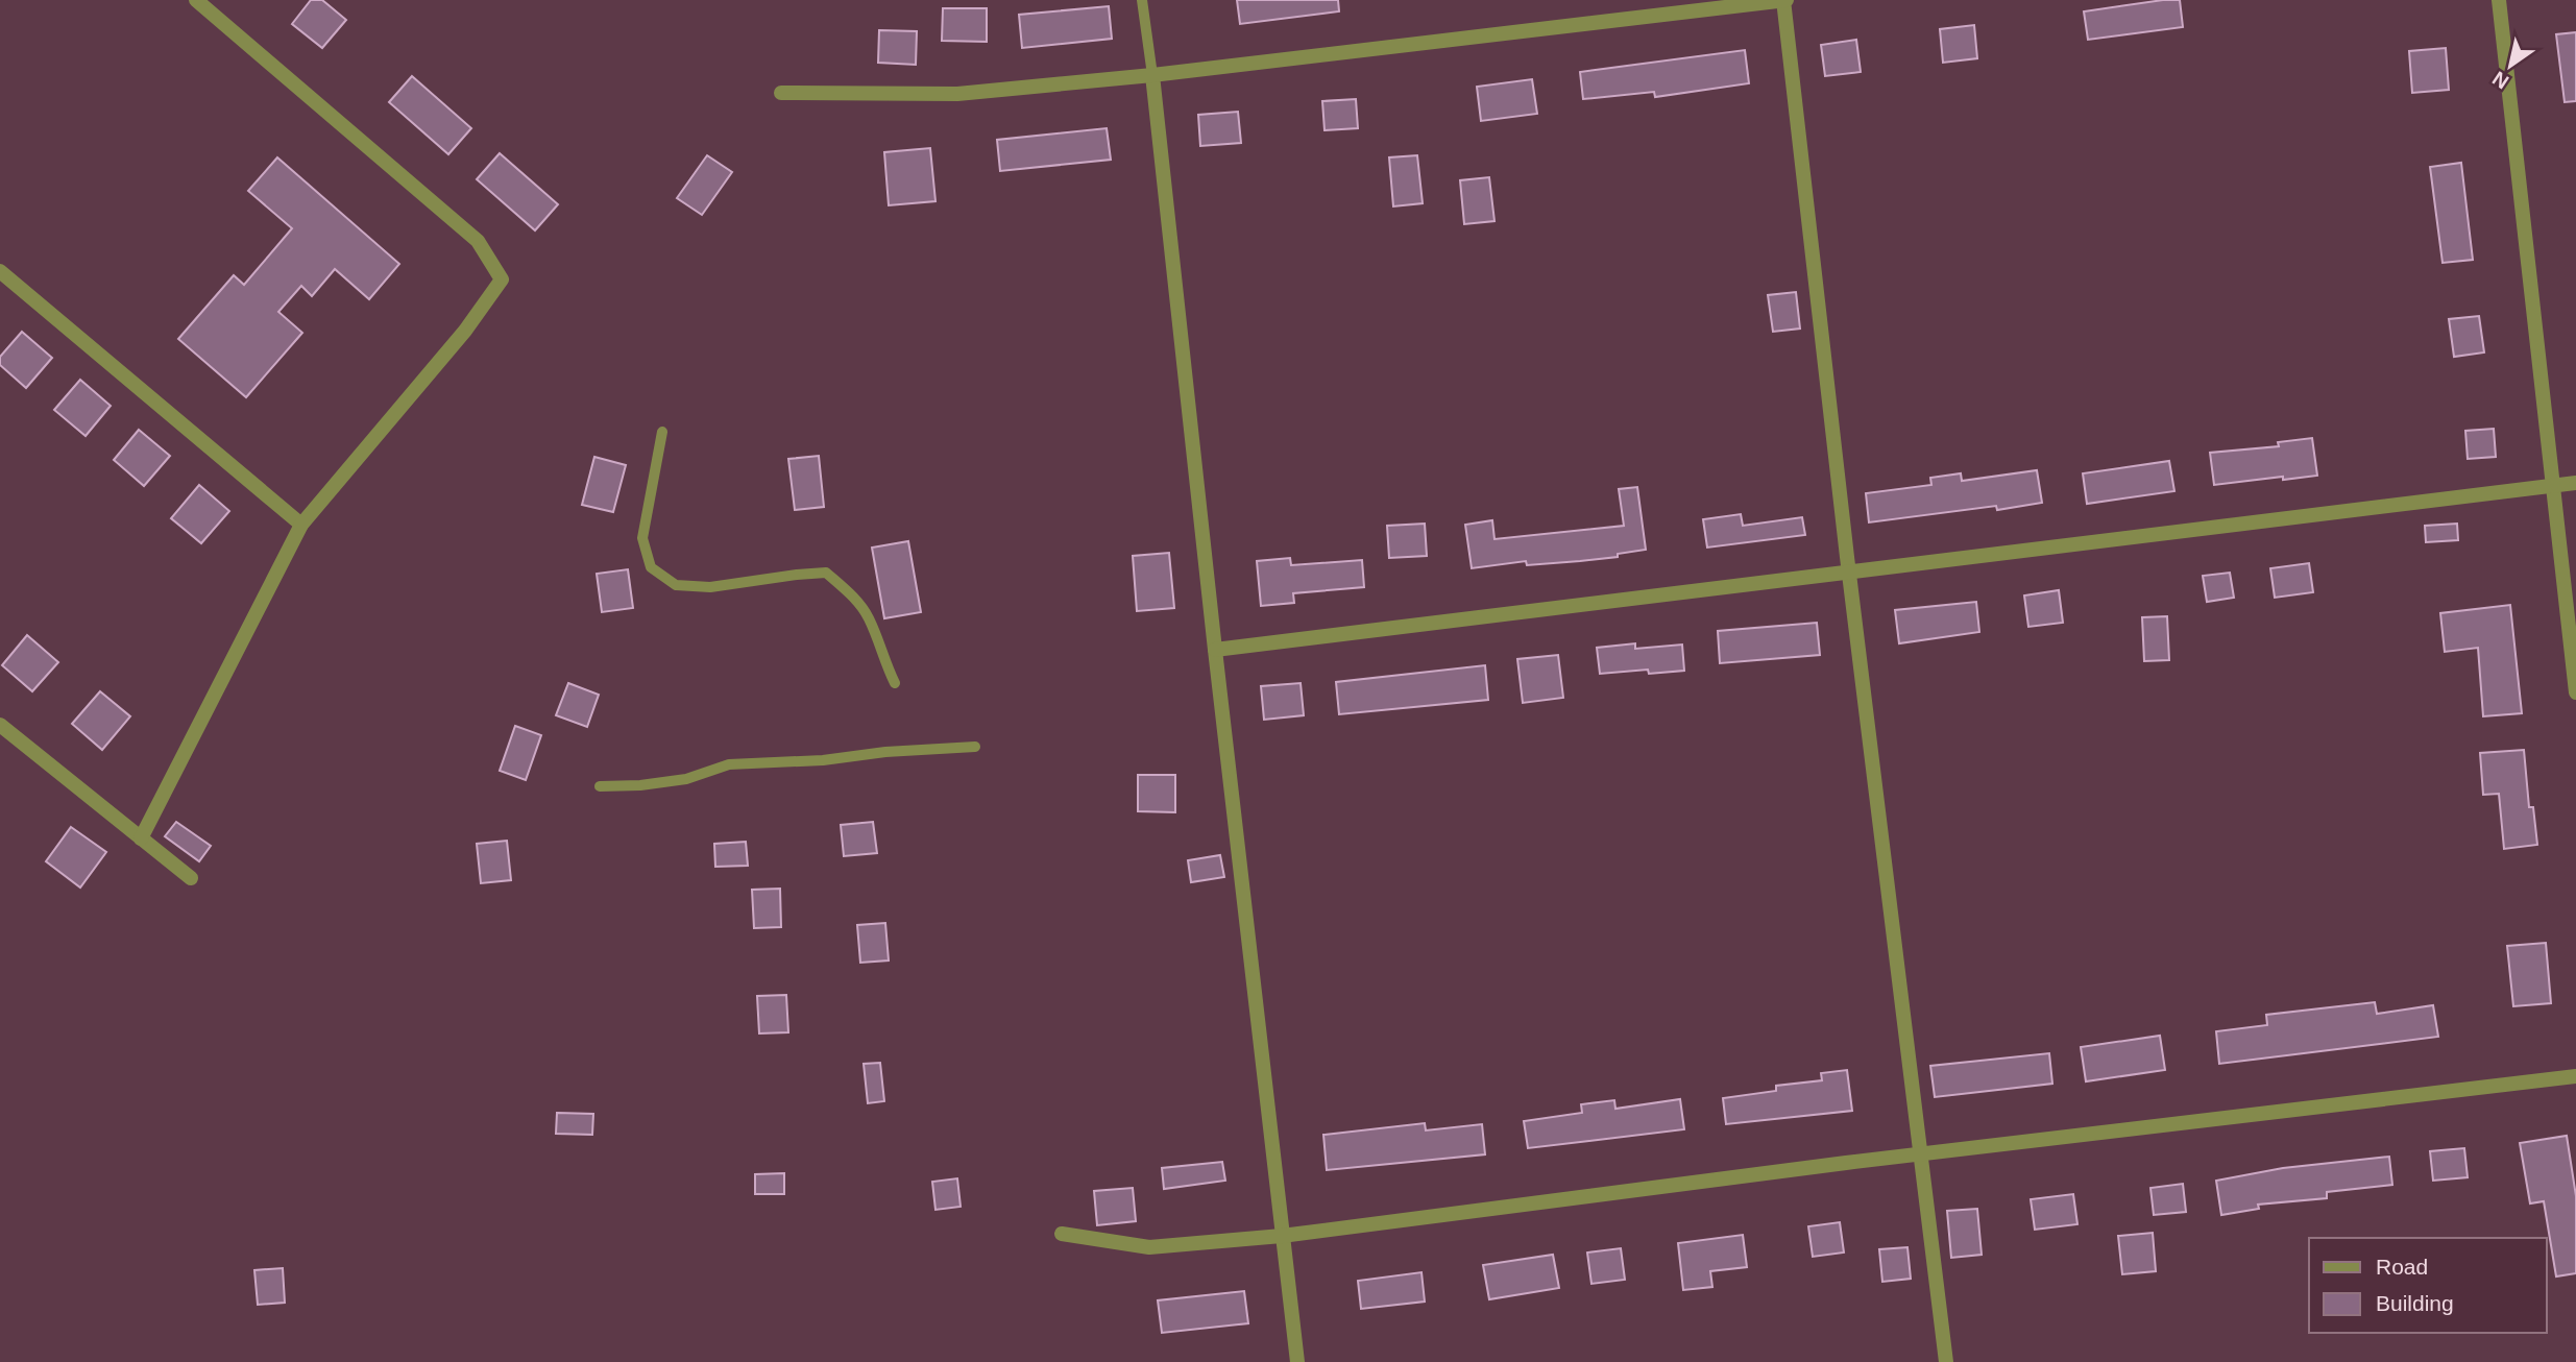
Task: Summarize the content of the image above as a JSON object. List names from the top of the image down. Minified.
{"legend":["Road","Building"],"north":"bottom left"}
